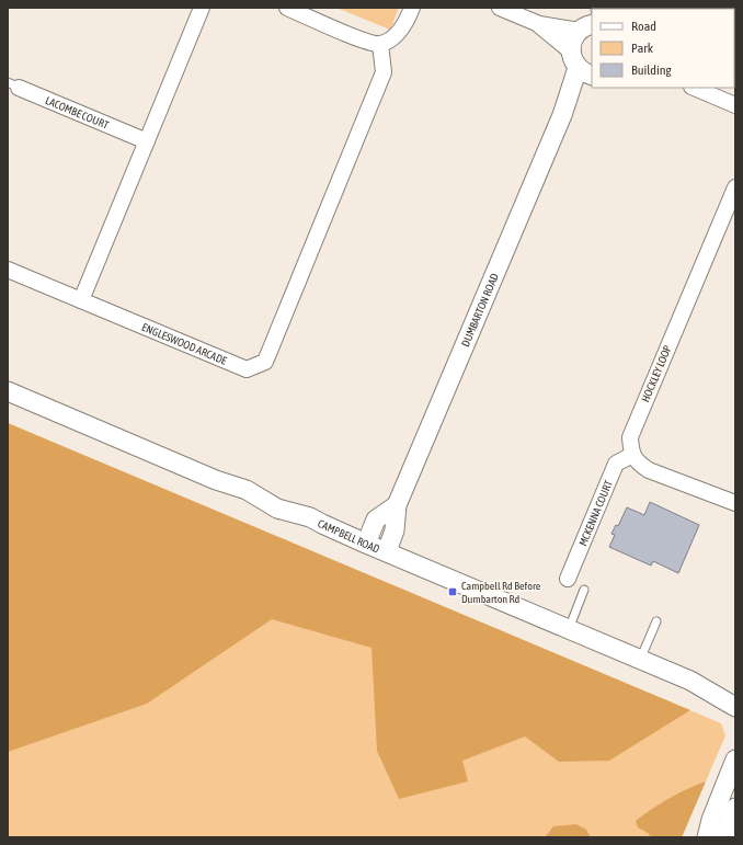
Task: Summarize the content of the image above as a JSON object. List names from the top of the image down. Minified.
{"streets":{"street":["LACOMBE COURT","DUMBARTON ROAD","ENGLESWOOD ARCADE","HOCKLEY LOOP","MCKENNA COURT","CAMPBELL ROAD"]},"crossings":[["DUMBARTON ROAD","CAMPBELL ROAD"],["HOCKLEY LOOP","MCKENNA COURT"]],"places":{"transit":["Campbell Rd Before Dumbarton Rd"]},"legend":["Road","Park","Building"]}
